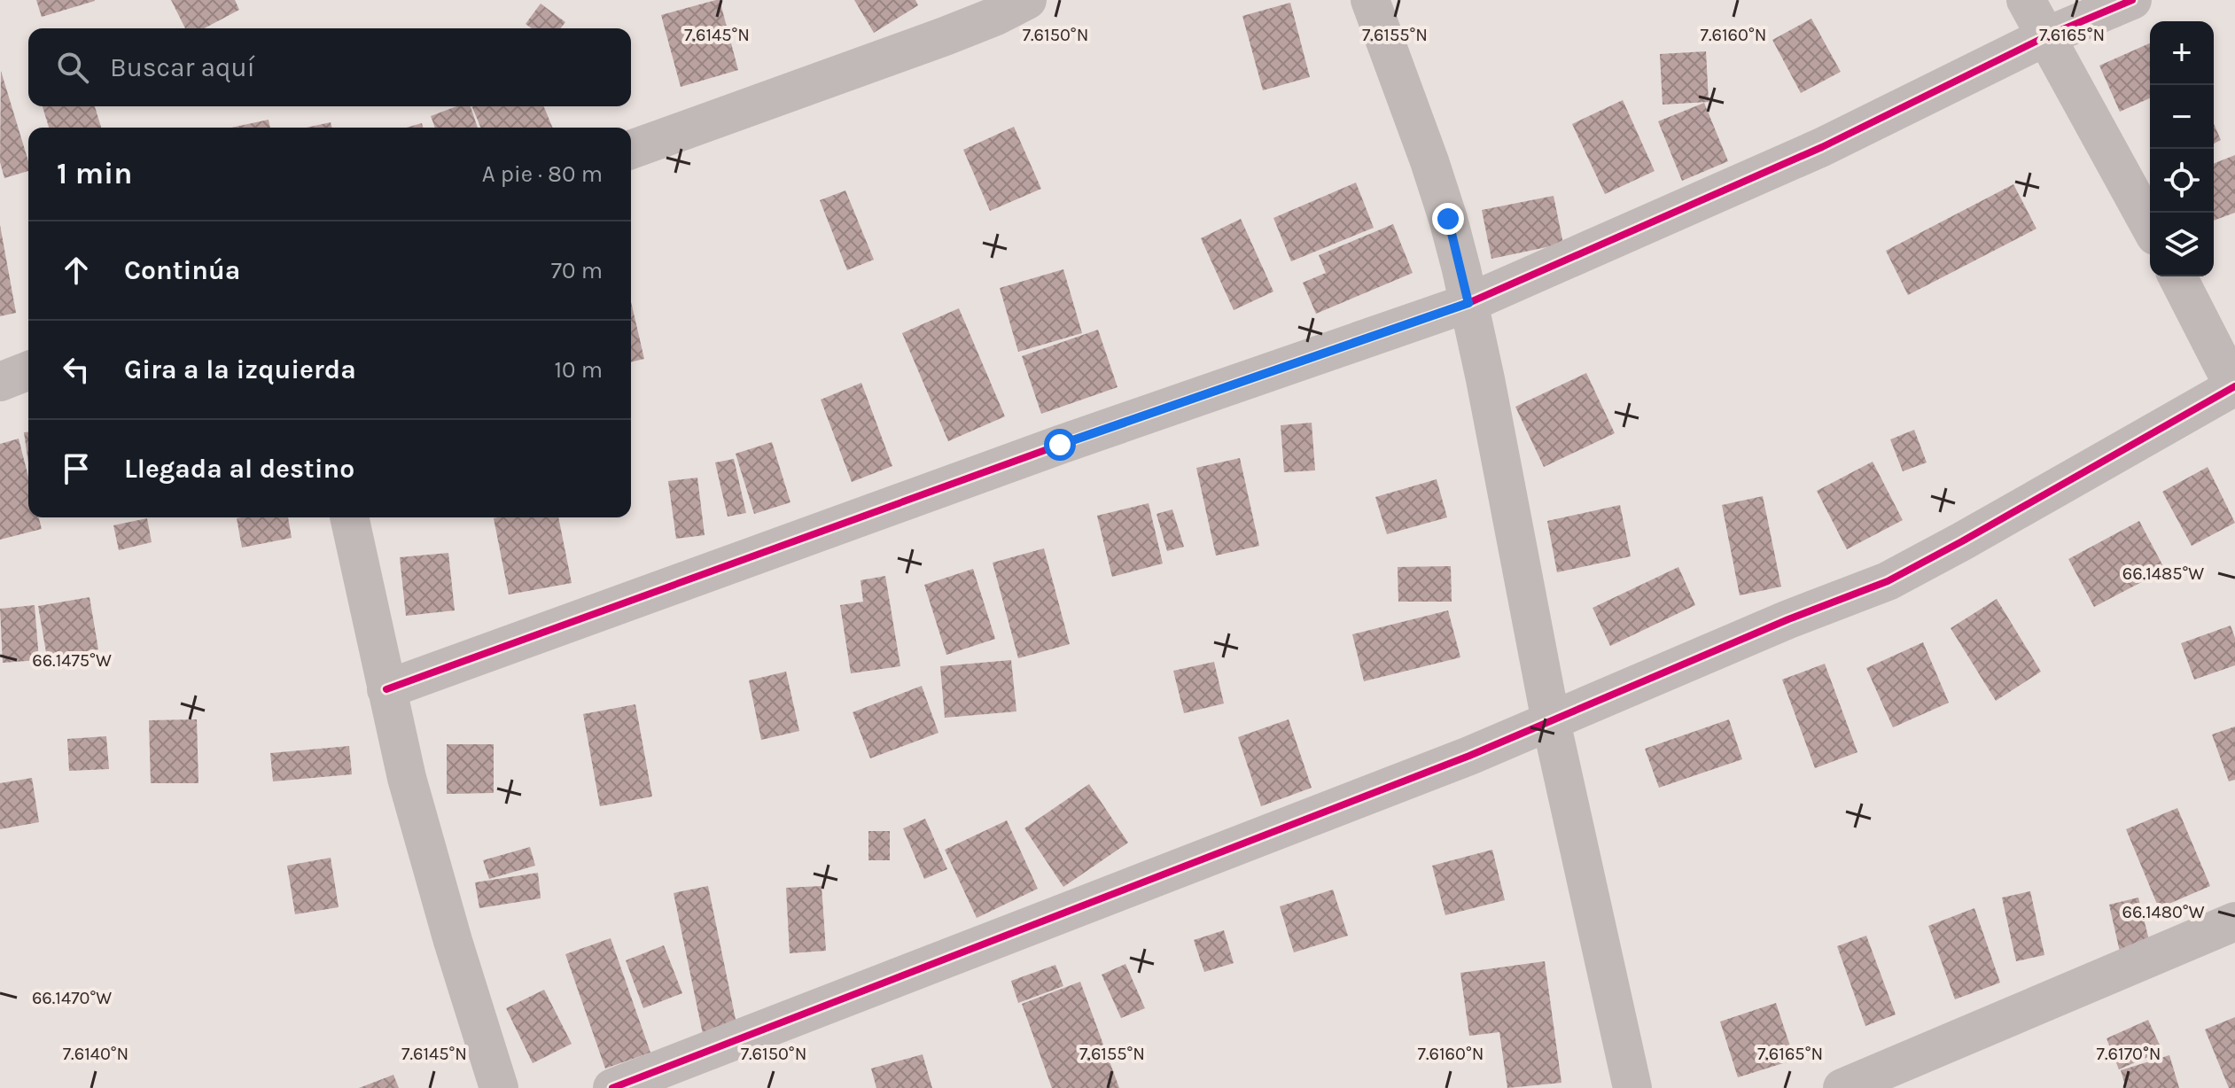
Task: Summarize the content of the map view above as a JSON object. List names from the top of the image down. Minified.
{"page":{"map_buttons":["+","−"],"search":"Buscar aquí","heading":["1 min","A pie · 80 m"],"list":[["Continúa","70 m"],["Gira a la izquierda","10 m"],"Llegada al destino"]},"coordinates":["7.6145°N","7.6150°N","7.6155°N","7.6160°N","7.6165°N","66.1485°W","66.1475°W","66.1480°W","66.1470°W","7.6140°N","7.6170°N"]}
